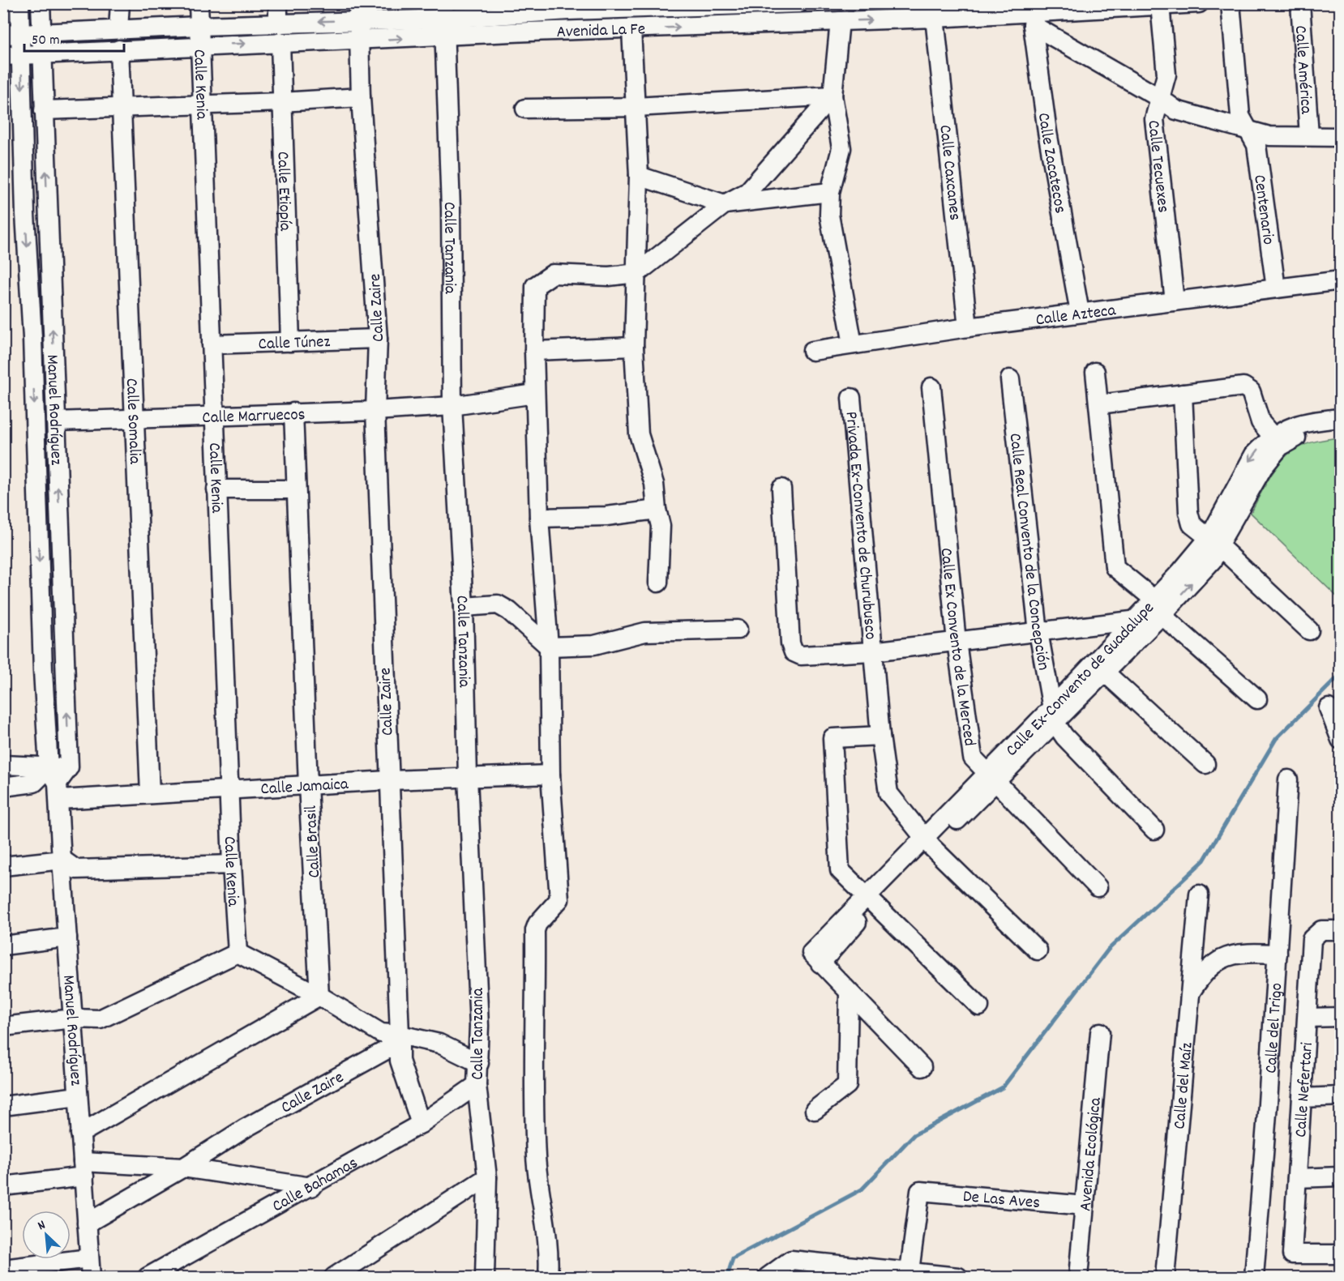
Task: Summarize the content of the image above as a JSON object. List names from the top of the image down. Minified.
{"streets":{"street":["Avenida La Fe","Calle América","Calle Kenia","Calle Zacatecos","Calle Tecuexes","Calle Caxcanes","Calle Etiopía","Centenario","Calle Tanzania","Calle Zaire","Calle Azteca","Calle Túnez","Manuel Rodríguez","Calle Marruecos","Calle Somalia","Privada Ex-Convento de Churubusco","Calle Real Convento de la Concepción","Calle Ex Convento de la Merced","Calle Ex-Convento de Guadalupe","Calle Jamaica","Calle Brasil","Calle del Trigo","Calle del Maíz","Calle Nefertari","Avenida Ecológica","Calle Bahamas","De Las Aves"]},"crossings":[["Avenida La Fe","Calle Kenia"],["Avenida La Fe","Calle Zacatecos"],["Avenida La Fe","Calle Tecuexes"],["Avenida La Fe","Calle Caxcanes"],["Avenida La Fe","Calle Etiopía"],["Avenida La Fe","Calle Tanzania"],["Avenida La Fe","Calle Zaire"],["Avenida La Fe","Manuel Rodríguez"],["Avenida La Fe","Calle Somalia"],["Calle Kenia","Calle Túnez"],["Calle Kenia","Calle Marruecos"],["Calle Kenia","Calle Jamaica"],["Calle Zacatecos","Calle Azteca"],["Calle Tecuexes","Calle Azteca"],["Calle Caxcanes","Calle Azteca"],["Calle Etiopía","Calle Túnez"],["Centenario","Calle Azteca"],["Calle Tanzania","Calle Marruecos"],["Calle Tanzania","Calle Jamaica"],["Calle Tanzania","Calle Bahamas"],["Calle Zaire","Calle Túnez"],["Calle Zaire","Manuel Rodríguez"],["Calle Zaire","Calle Marruecos"],["Calle Zaire","Calle Jamaica"],["Manuel Rodríguez","Calle Marruecos"],["Manuel Rodríguez","Calle Jamaica"],["Calle Marruecos","Calle Somalia"],["Calle Marruecos","Calle Brasil"],["Calle Somalia","Calle Jamaica"],["Privada Ex-Convento de Churubusco","Calle Ex-Convento de Guadalupe"],["Calle Real Convento de la Concepción","Calle Ex-Convento de Guadalupe"],["Calle Ex Convento de la Merced","Calle Ex-Convento de Guadalupe"],["Calle Jamaica","Calle Brasil"],["Avenida Ecológica","De Las Aves"]],"scale_bar":"50 m","north":"top left"}
